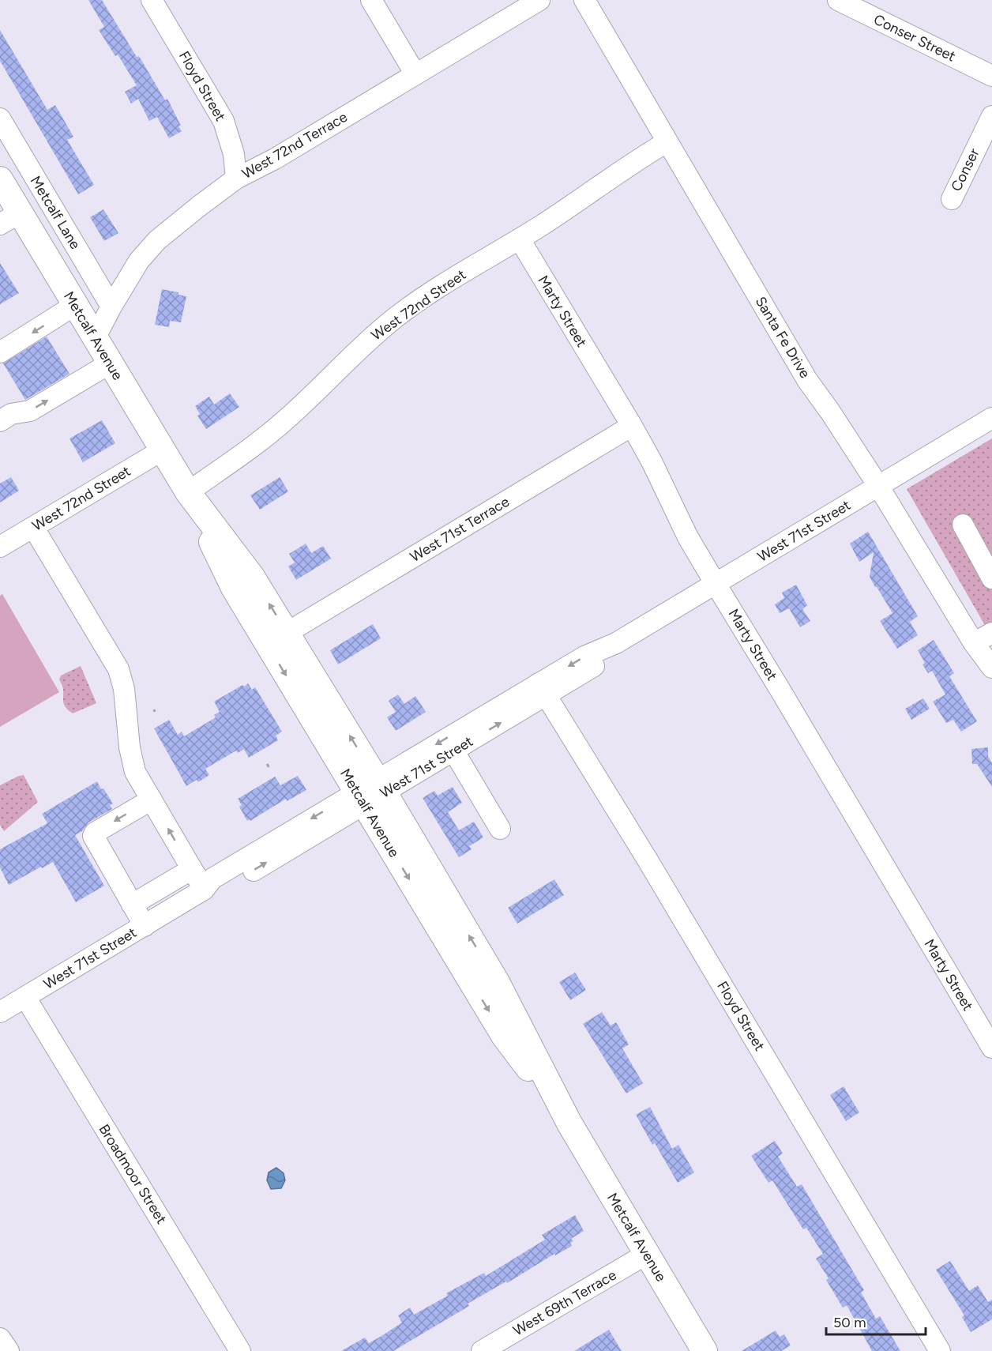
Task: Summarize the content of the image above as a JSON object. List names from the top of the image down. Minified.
{"streets":{"main road":["Metcalf Avenue"],"street":["Conser Street","Floyd Street","West 72nd Terrace","Conser","Metcalf Lane","West 72nd Street","Marty Street","Santa Fe Drive","West 71st Terrace","West 71st Street","Broadmoor Street","West 69th Terrace"]},"crossings":[["Floyd Street","West 72nd Terrace"],["Floyd Street","West 71st Street"],["West 72nd Terrace","Metcalf Lane"],["West 72nd Terrace","Metcalf Avenue"],["West 72nd Street","Marty Street"],["West 72nd Street","Metcalf Avenue"],["West 72nd Street","Santa Fe Drive"],["Marty Street","West 71st Terrace"],["Marty Street","West 71st Street"],["Metcalf Avenue","West 71st Terrace"],["Metcalf Avenue","West 71st Street"],["Metcalf Avenue","West 69th Terrace"],["Santa Fe Drive","West 71st Street"],["West 71st Street","Broadmoor Street"]],"scale_bar":"50 m"}
